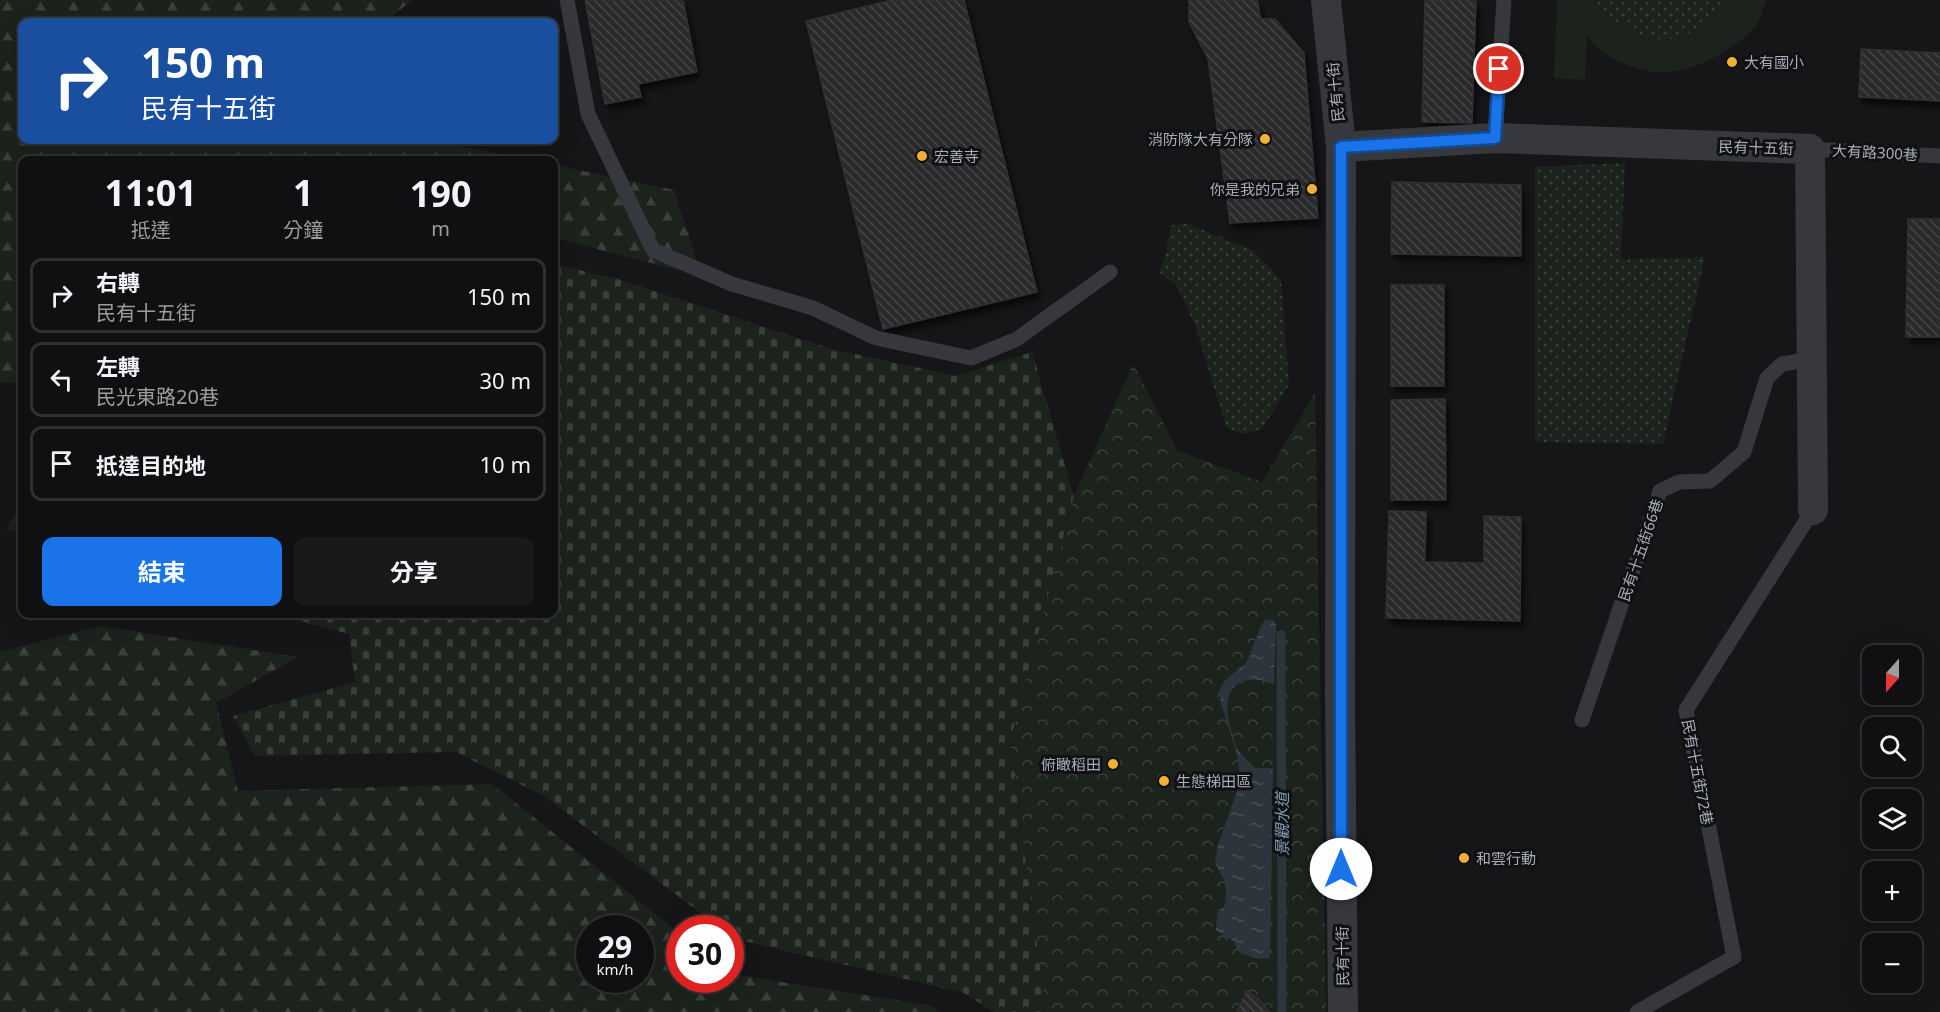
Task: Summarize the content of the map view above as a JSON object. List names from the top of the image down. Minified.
{"streets":{"street":["民有十街","民有十五街"],"lane":["大有路300巷","民有十五街66巷","民有十五街72巷"]},"crossings":[["民有十街","民有十五街"],["民有十五街","大有路300巷"],["民有十五街","民有十五街66巷"],["民有十五街","民有十五街72巷"]],"water":["景觀水道"],"places":["大有國小","消防隊大有分隊","宏善寺","你是我的兄弟","俯瞰稻田","生態梯田區","和雲行動"],"north":"bottom","page":{"turn":["150 m","民有十五街"],"eta":["11:01","抵達","1","分鐘","190","m"],"list":[{"name":"右轉","note":"民有十五街","value":"150 m"},{"name":"左轉","note":"民光東路20巷","value":"30 m"},{"name":"抵達目的地","value":"10 m"}],"buttons":["結束","分享"],"map_buttons":["+","−"],"speed":"29 km/h","limit":"30"}}
